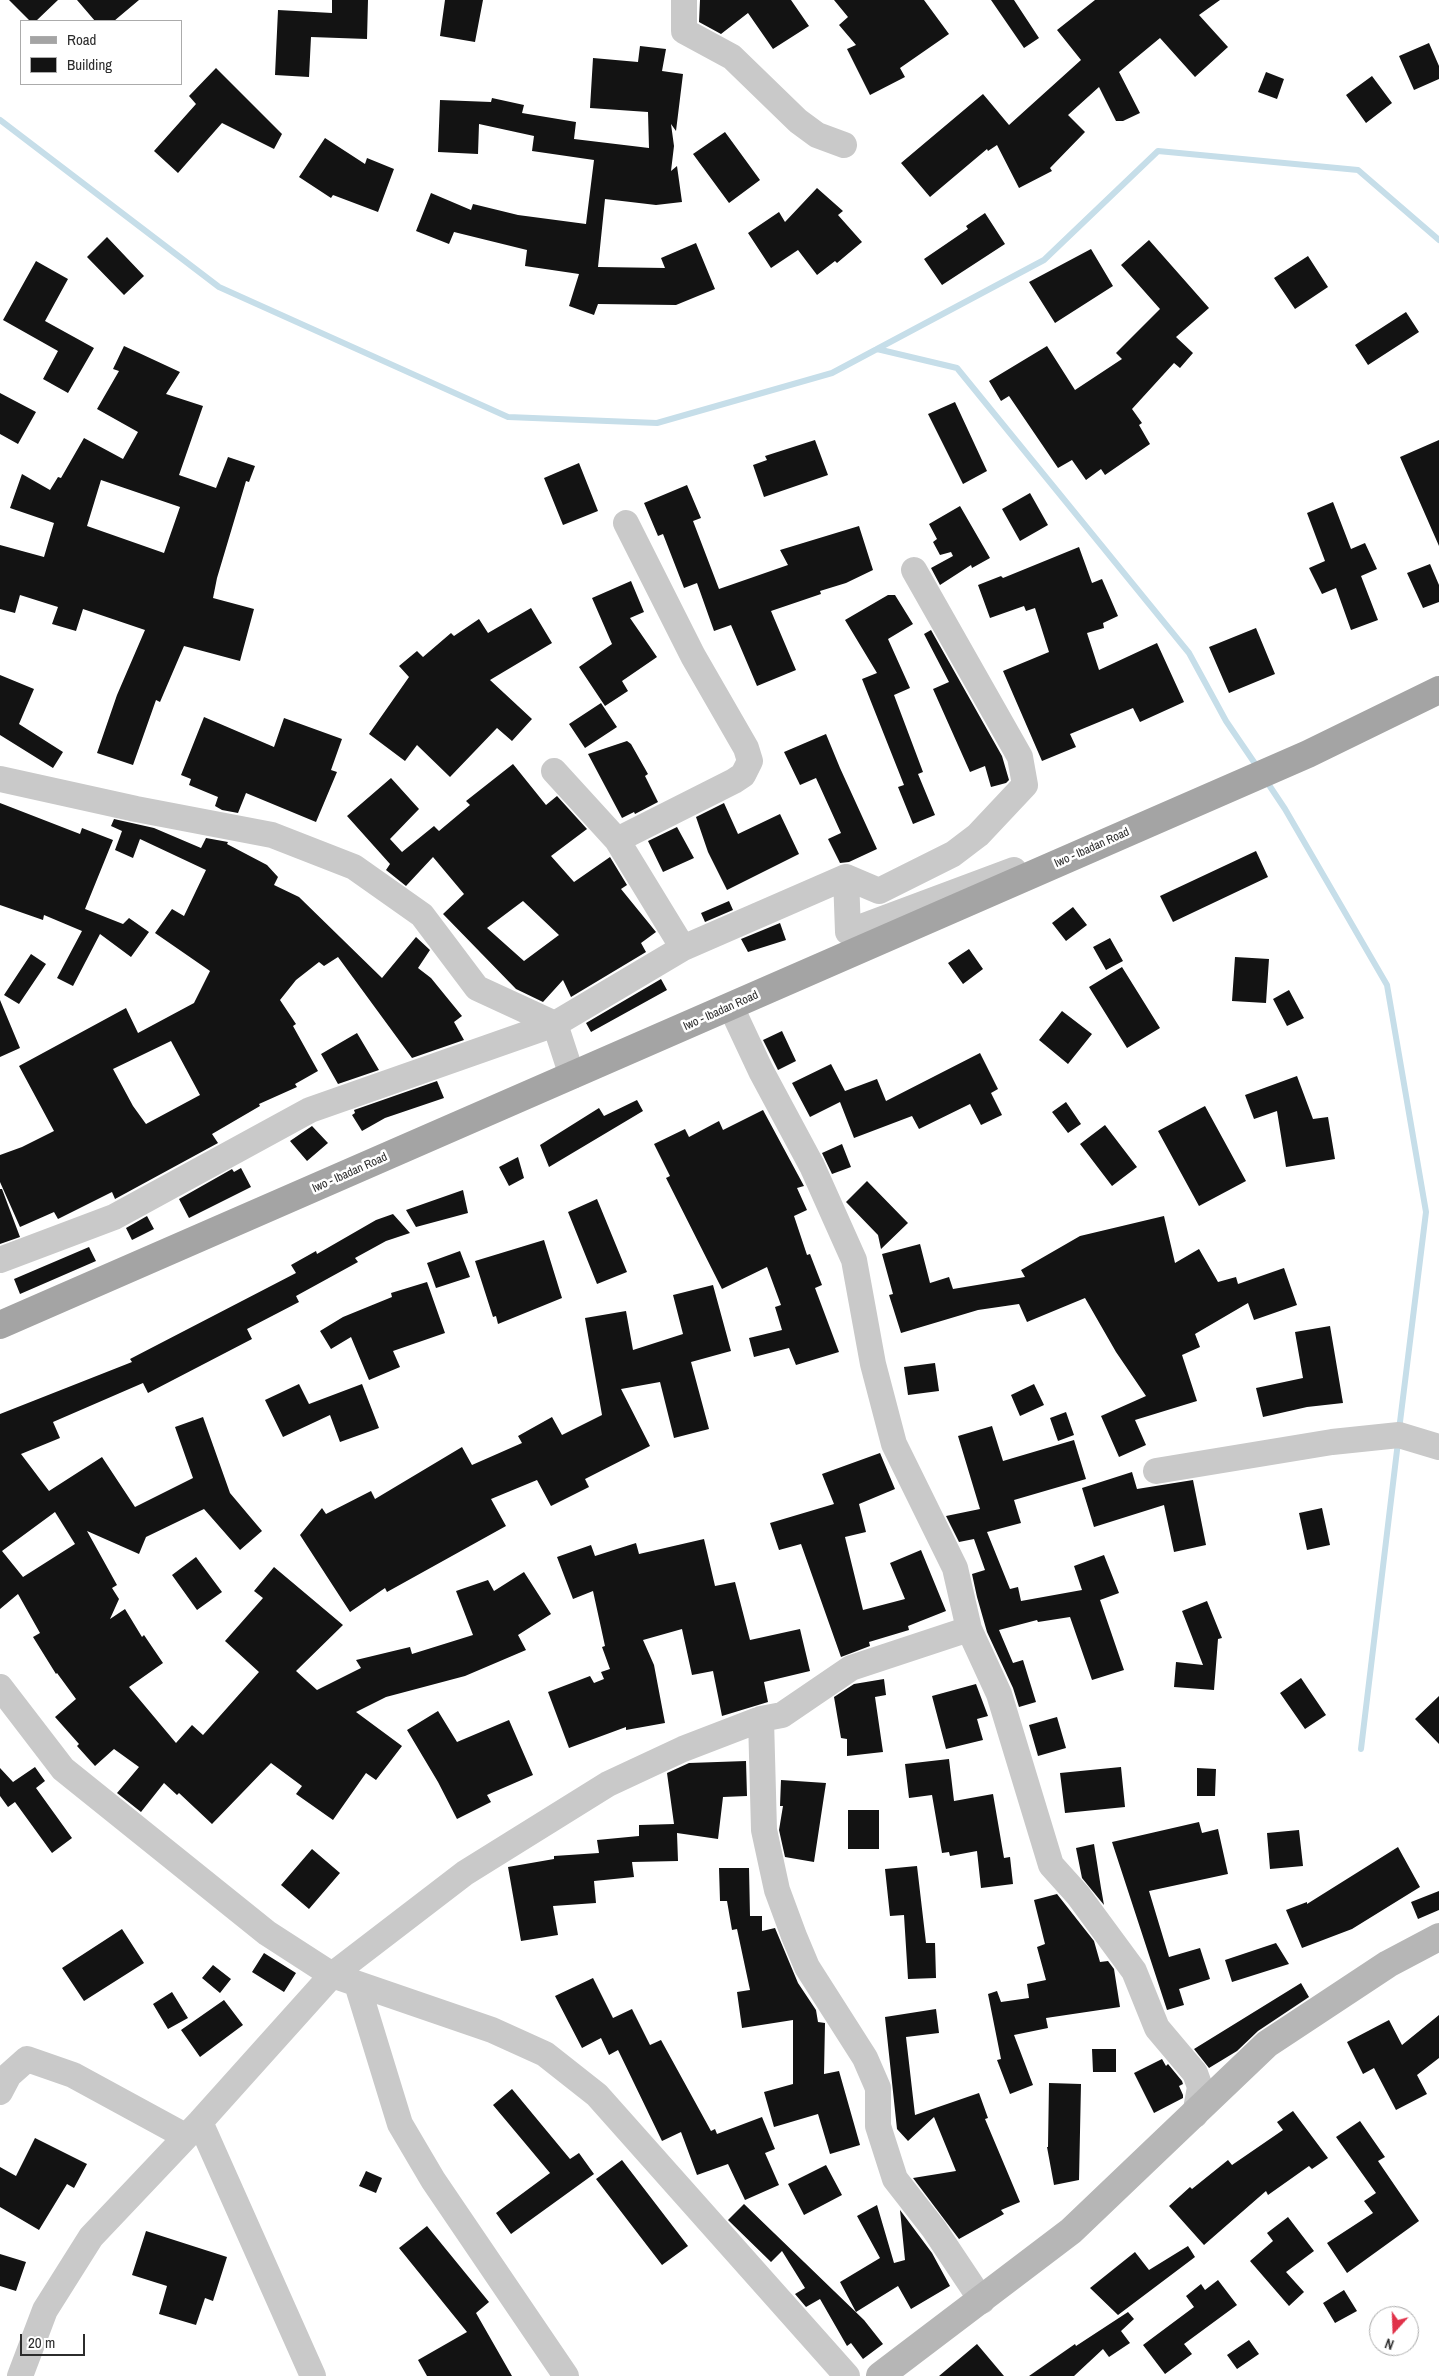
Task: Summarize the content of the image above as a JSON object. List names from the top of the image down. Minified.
{"streets":{"main road":["Iwo - Ibadan Road"]},"legend":["Road","Building"],"scale_bar":"20 m","north":"bottom"}
